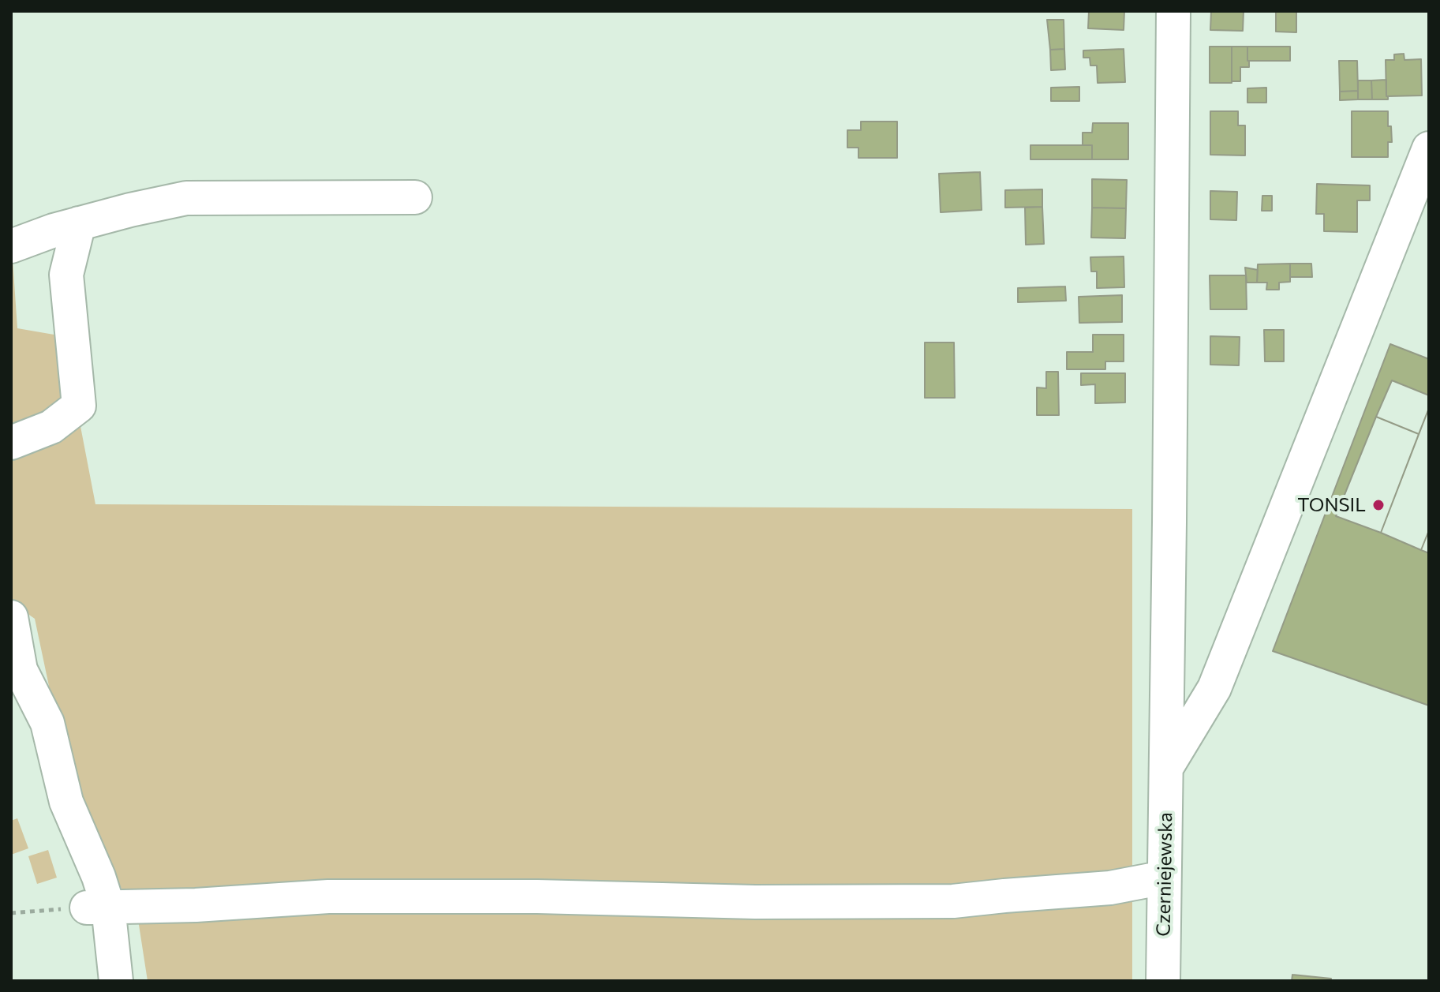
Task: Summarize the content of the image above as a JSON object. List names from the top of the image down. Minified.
{"streets":{"street":["Czerniejewska"]},"places":["TONSIL"]}
